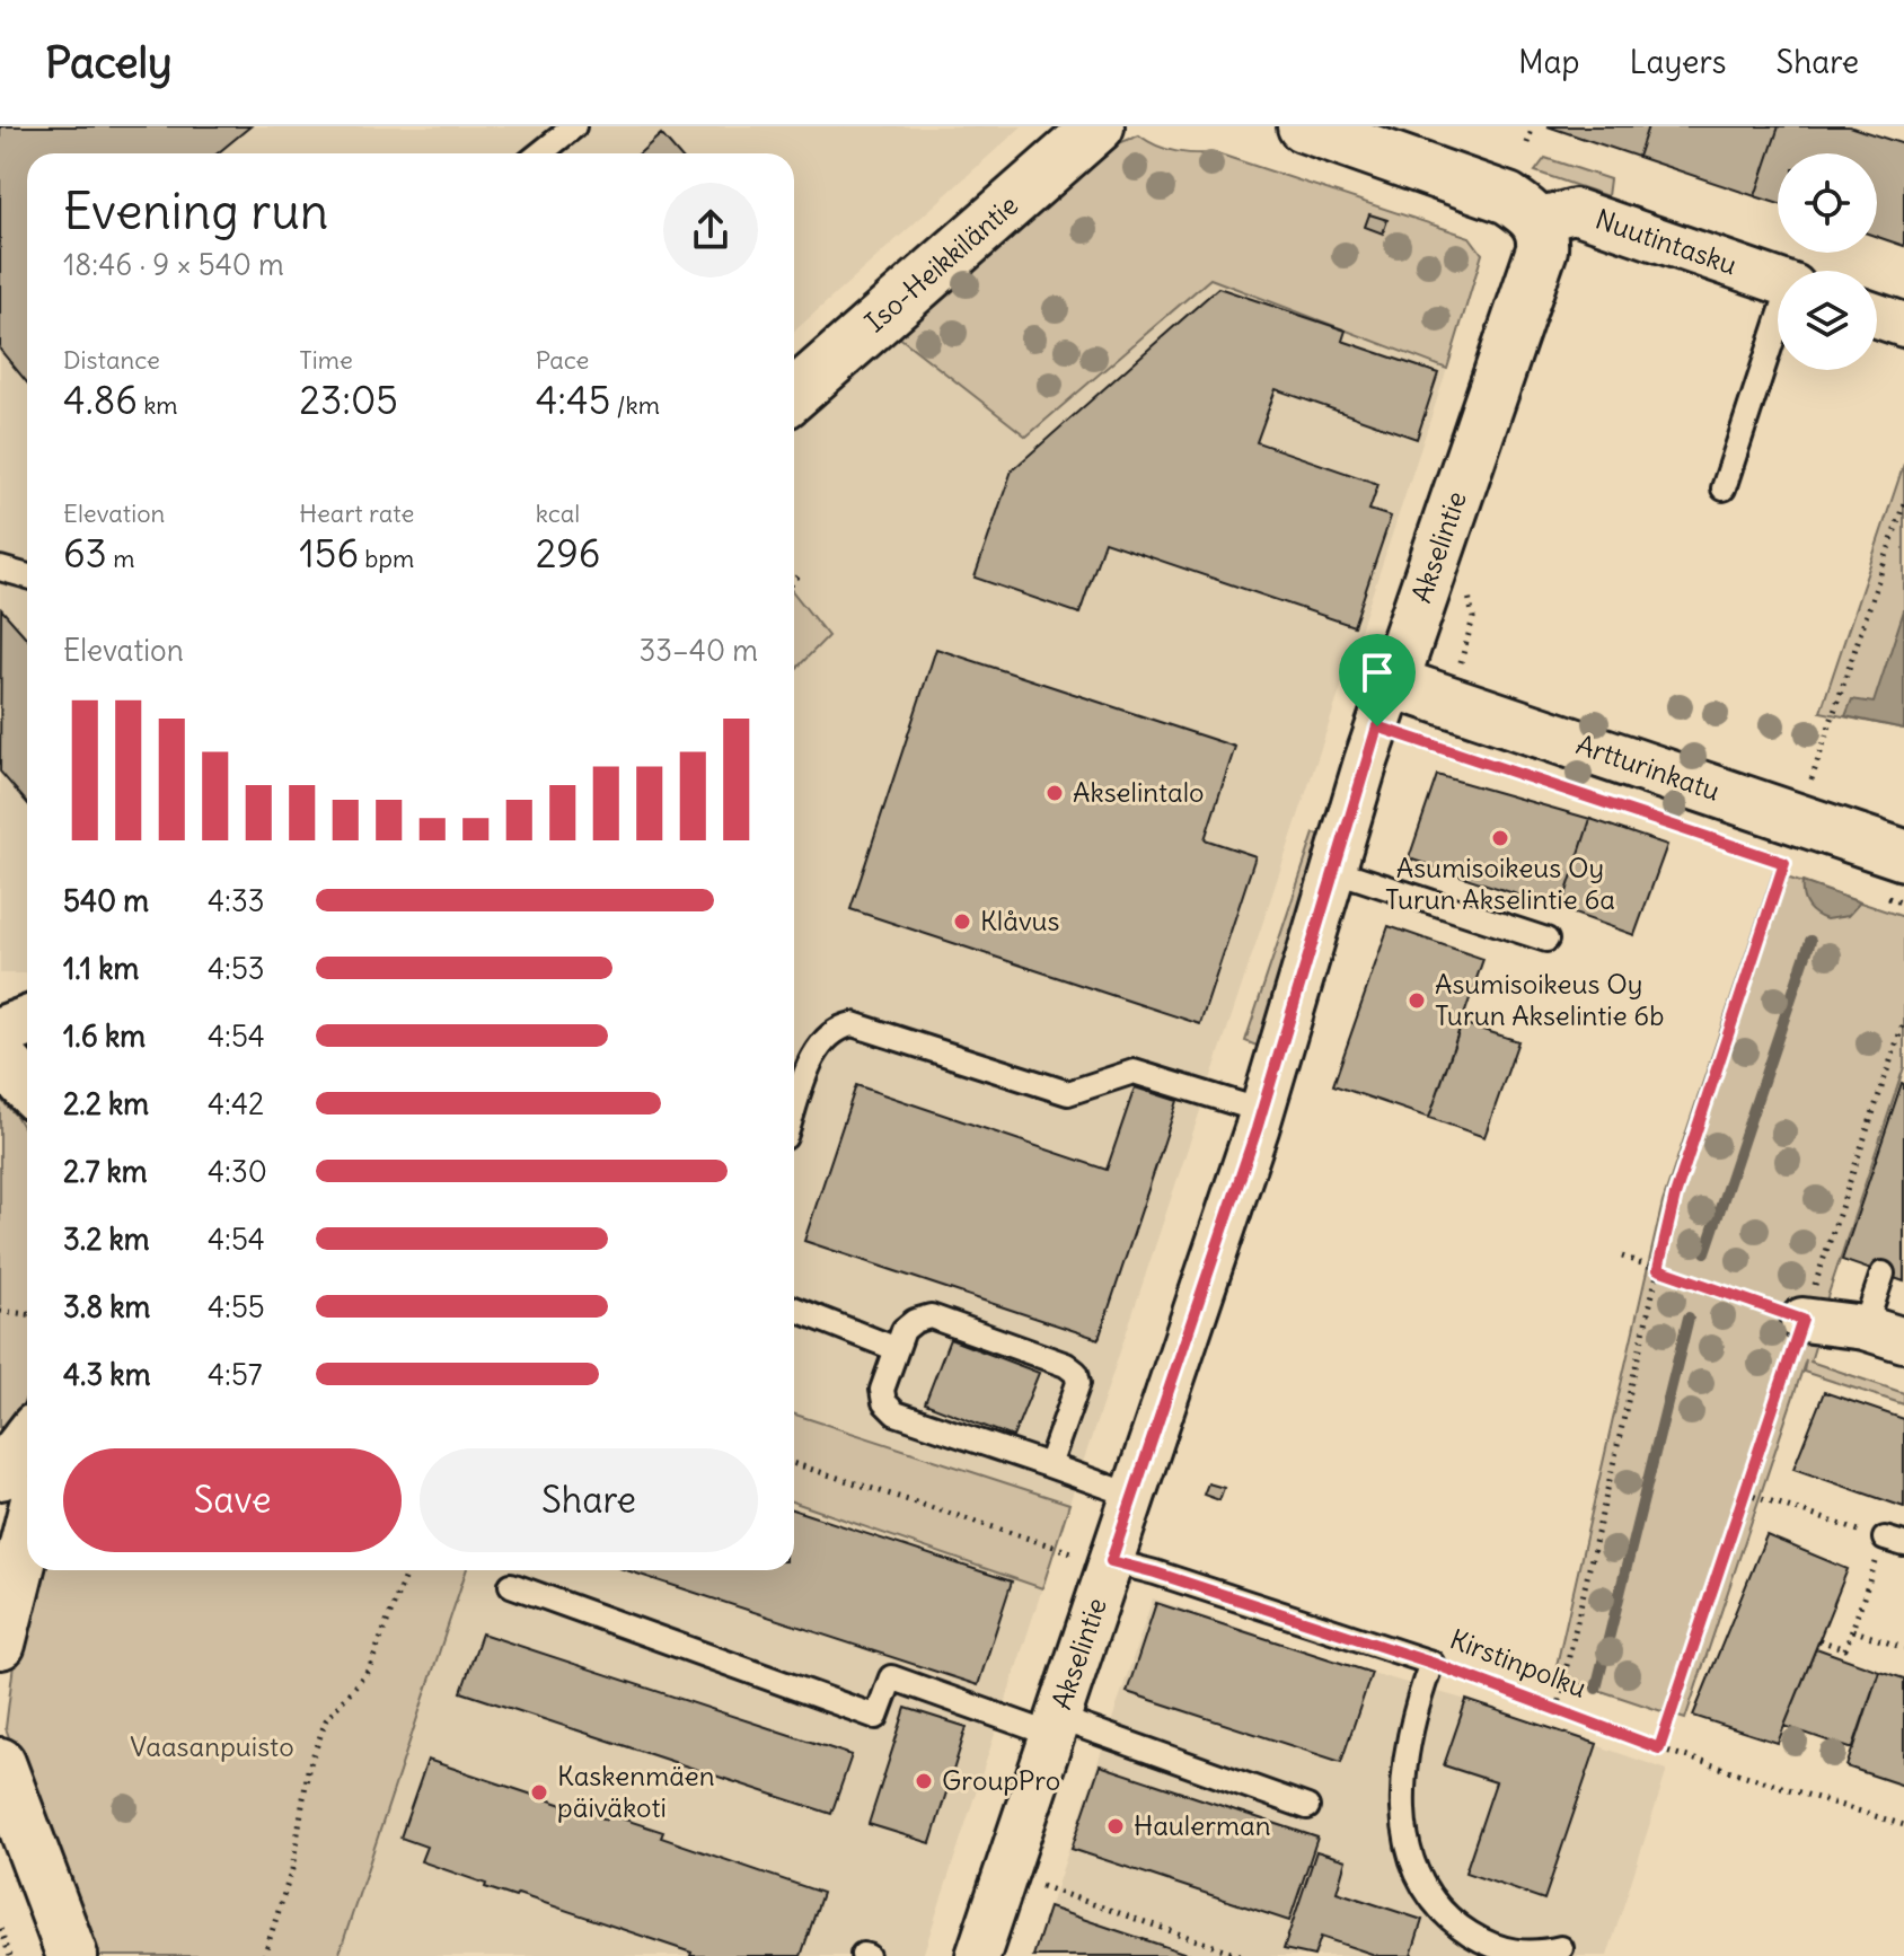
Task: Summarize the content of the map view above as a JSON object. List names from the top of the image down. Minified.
{"streets":{"street":["Nuutintasku","Iso-Heikkiläntie","Akselintie","Artturinkatu"],"lane":["Kirstinpolku"]},"crossings":[["Nuutintasku","Akselintie"],["Akselintie","Artturinkatu"],["Akselintie","Kirstinpolku"]],"parks":["Vaasanpuisto"],"places":["Akselintalo","Asumisoikeus Oy Turun Akselintie 6a","Klåvus","Asumisoikeus Oy Turun Akselintie 6b","GroupPro","Kaskenmäen päiväkoti","Haulerman"],"page":{"header":"Pacely","nav":["Map","Layers","Share"],"heading":["Evening run","18:46 · 9 × 540 m"],"stats":[["Distance","4.86 km"],["Time","23:05"],["Pace","4:45 /km"],["Elevation","63 m"],["Heart rate","156 bpm"],["kcal","296"]],"chart":["Elevation","33–40 m"],"list":[{"name":"540 m","note":"4:33"},{"name":"1.1 km","note":"4:53"},{"name":"1.6 km","note":"4:54"},{"name":"2.2 km","note":"4:42"},{"name":"2.7 km","note":"4:30"},{"name":"3.2 km","note":"4:54"},{"name":"3.8 km","note":"4:55"},{"name":"4.3 km","note":"4:57"}],"buttons":["Save","Share"]}}
